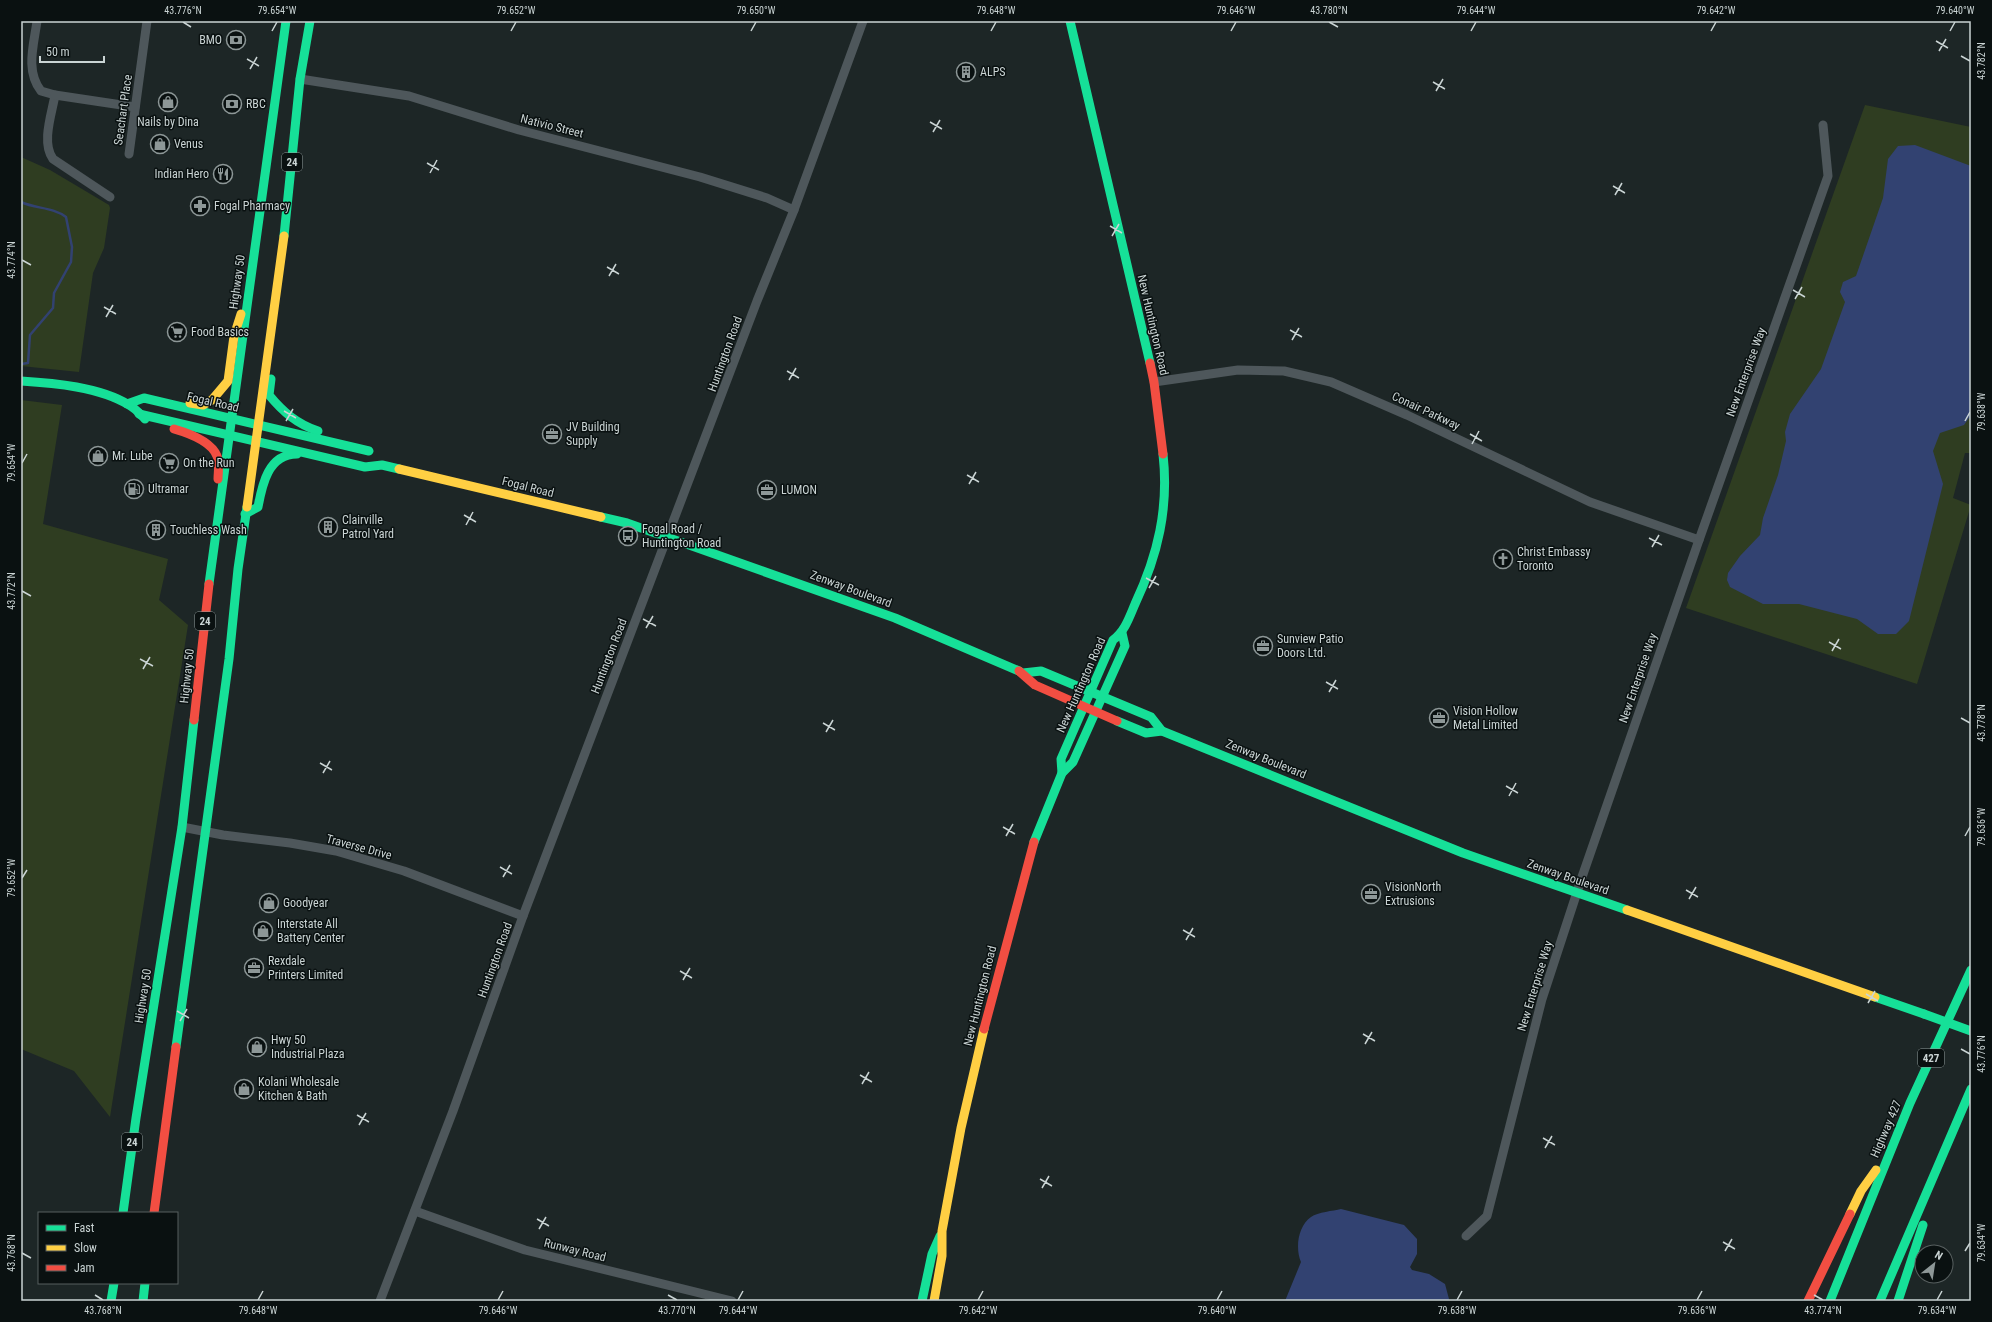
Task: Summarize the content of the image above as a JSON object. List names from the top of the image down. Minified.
{"streets":{"main road":["24","Highway 50","New Huntington Road","Fogal Road","Zenway Boulevard","427","Highway 427"],"street":["Seachart Place","Nativio Street","Huntington Road","New Enterprise Way","Conair Parkway","Traverse Drive","Runway Road"]},"crossings":[["Nativio Street","24"],["Nativio Street","Huntington Road"],["24","Fogal Road"],["24","Traverse Drive"],["Highway 50","Fogal Road"],["Highway 50","Traverse Drive"],["New Huntington Road","Conair Parkway"],["New Huntington Road","Zenway Boulevard"],["Huntington Road","Fogal Road"],["Huntington Road","Zenway Boulevard"],["Huntington Road","Traverse Drive"],["Huntington Road","Runway Road"],["New Enterprise Way","Conair Parkway"],["New Enterprise Way","Zenway Boulevard"],["Fogal Road","Zenway Boulevard"]],"places":{"bank":["BMO","RBC"],"building":["ALPS","Clairville Patrol Yard","Touchless Wash"],"shop":["Nails by Dina","Venus","Mr. Lube","Goodyear","Interstate All Battery Center","Hwy 50 Industrial Plaza","Kolani Wholesale Kitchen & Bath"],"restaurant":["Indian Hero"],"pharmacy":["Fogal Pharmacy"],"supermarket":["Food Basics","On the Run"],"office":["JV Building Supply","LUMON","Sunview Patio Doors Ltd.","Vision Hollow Metal Limited","VisionNorth Extrusions","Rexdale Printers Limited"],"fuel station":["Ultramar"],"bus stop":["Fogal Road / Huntington Road"],"church":["Christ Embassy Toronto"]},"legend":["Fast","Slow","Jam"],"scale_bar":"50 m","north":"top right","coordinates":["43.776°N","79.654°W","79.652°W","79.650°W","79.648°W","79.646°W","43.780°N","79.644°W","79.642°W","79.640°W","43.782°N","43.774°N","79.638°W","43.772°N","43.778°N","79.636°W","79.634°W","43.768°N","43.770°N"]}
